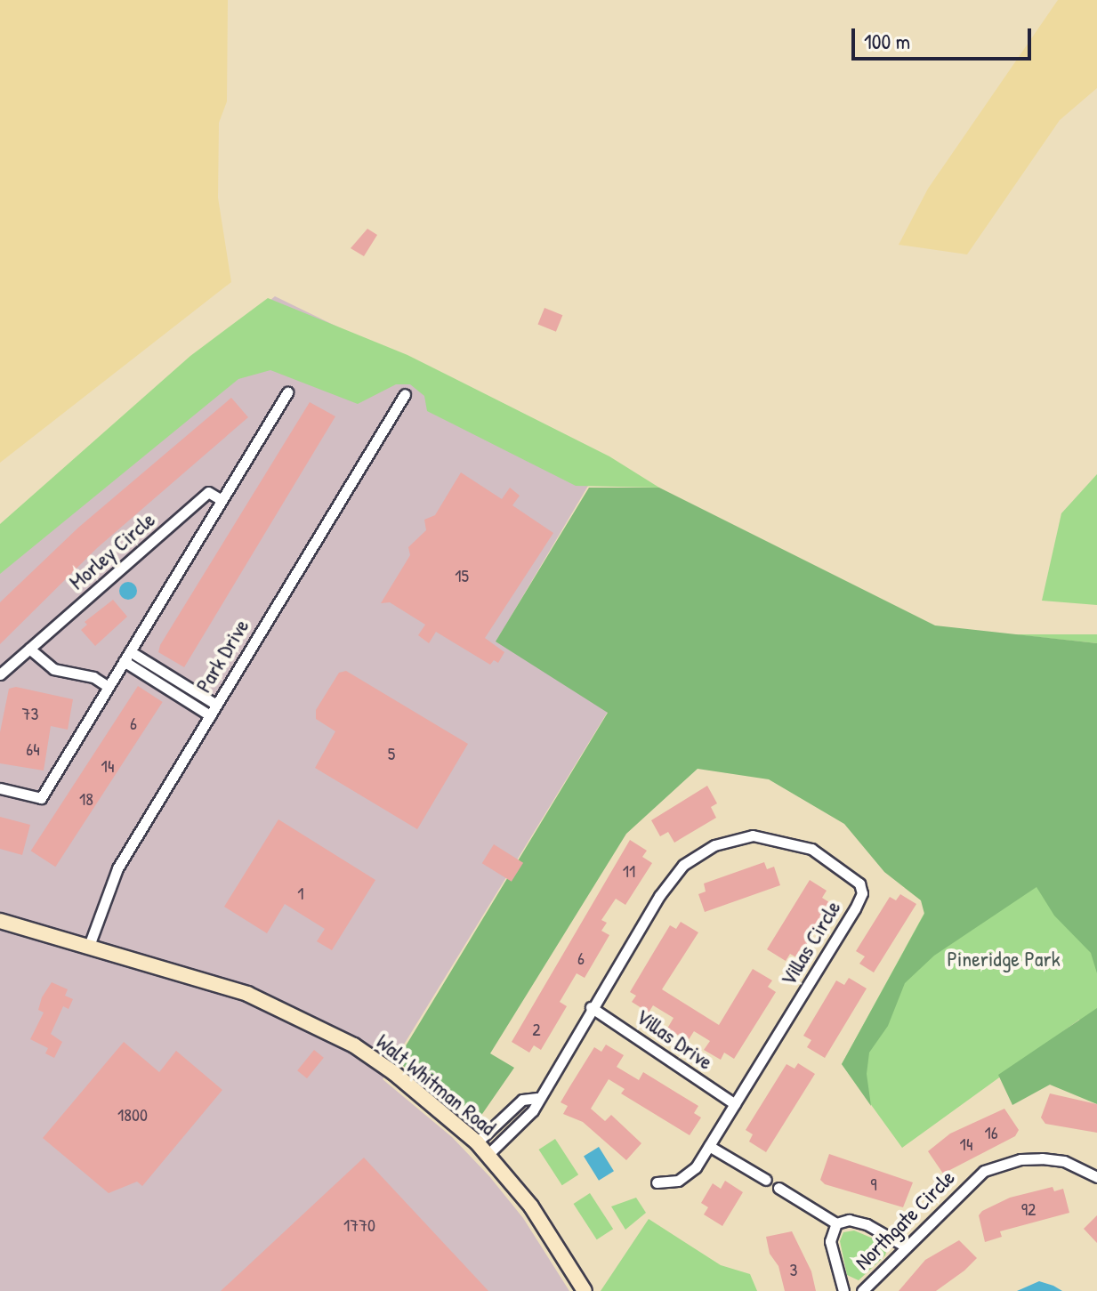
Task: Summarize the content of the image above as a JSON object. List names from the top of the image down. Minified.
{"streets":{"main road":["Walt Whitman Road"],"street":["Morley Circle","Park Drive","Villas Circle","Villas Drive","Northgate Circle"]},"crossings":[["Park Drive","Walt Whitman Road"],["Villas Circle","Villas Drive"],["Villas Circle","Walt Whitman Road"]],"parks":["Pineridge Park"],"house_numbers":["15","73","6","64","5","14","18","11","1","6","2","1800","16","14","9","92","1770","3"],"scale_bar":"100 m"}
